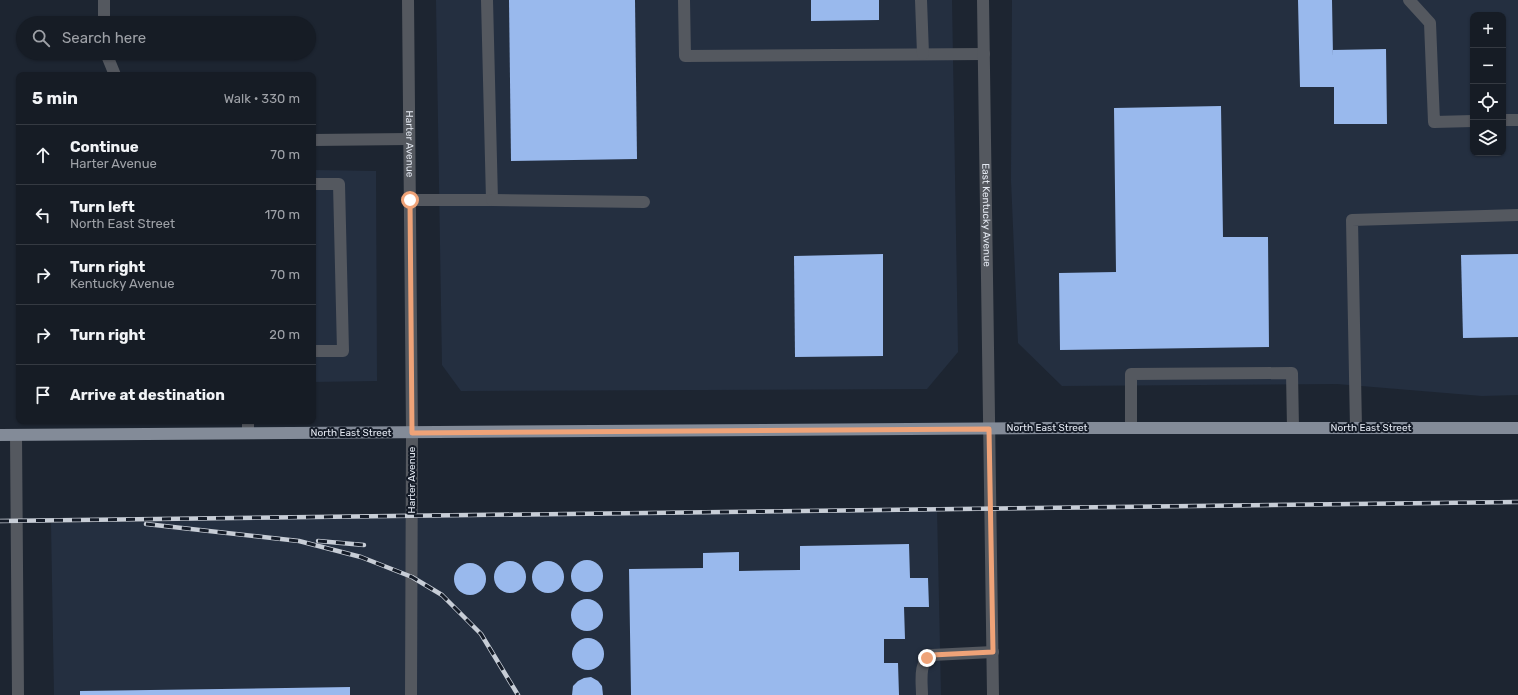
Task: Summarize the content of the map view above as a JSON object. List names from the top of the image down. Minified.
{"streets":{"main road":["North East Street"],"street":["Harter Avenue","East Kentucky Avenue"]},"crossings":[["Harter Avenue","North East Street"],["East Kentucky Avenue","North East Street"]],"page":{"map_buttons":["+","−"],"search":"Search here","heading":["5 min","Walk · 330 m"],"list":[["Continue","Harter Avenue","70 m"],["Turn left","North East Street","170 m"],["Turn right","Kentucky Avenue","70 m"],["Turn right","20 m"],"Arrive at destination"]}}
